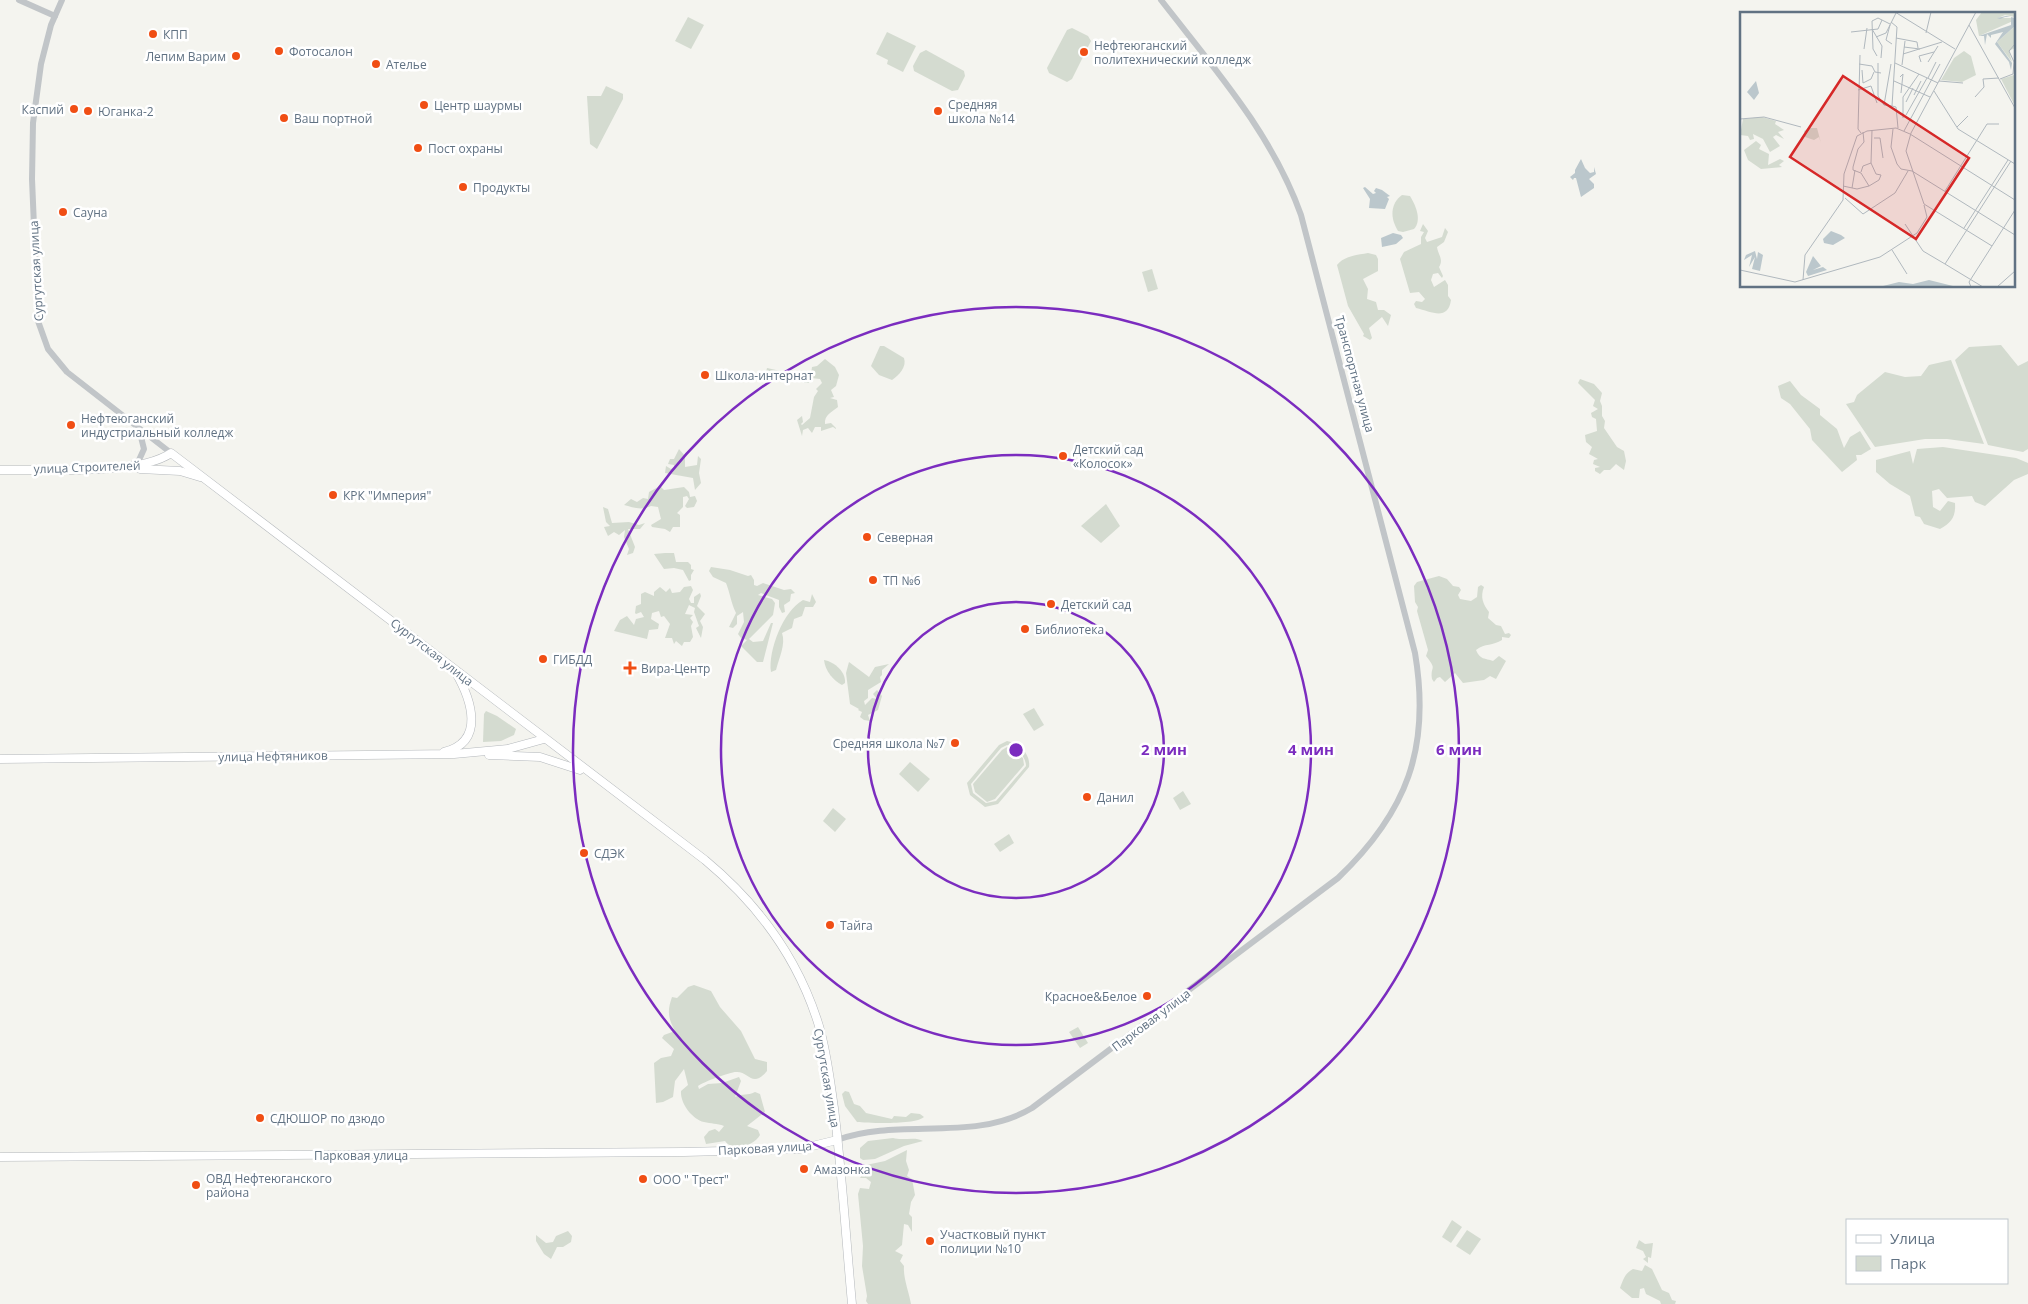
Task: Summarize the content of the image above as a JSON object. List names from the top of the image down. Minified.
{"streets":{"main road":["Сургутская улица","улица Строителей","улица Нефтяников","Парковая улица"],"street":["Транспортная улица"]},"crossings":[["Сургутская улица","улица Строителей"],["Сургутская улица","улица Нефтяников"],["Сургутская улица","Парковая улица"],["Транспортная улица","Парковая улица"]],"places":{"other":["КПП","Фотосалон","Нефтеюганский политехнический колледж","Лепим Варим","Ателье","Центр шаурмы","Каспий","Юганка-2","Средняя школа №14","Ваш портной","Пост охраны","Продукты","Сауна","Школа-интернат","Нефтеюганский индустриальный колледж","Детский сад «Колосок»","КРК \"Империя\"","Северная","ТП №6","Детский сад","Библиотека","ГИБДД","Средняя школа №7","Данил","СДЭК","Тайга","Красное&Белое","СДЮШОР по дзюдо","Амазонка","ООО \" Трест\"","ОВД Нефтеюганского района","Участковый пункт полиции №10"],"health":["Вира-Центр"]},"legend":["Улица","Парк"],"rings":["2 мин","4 мин","6 мин"]}
